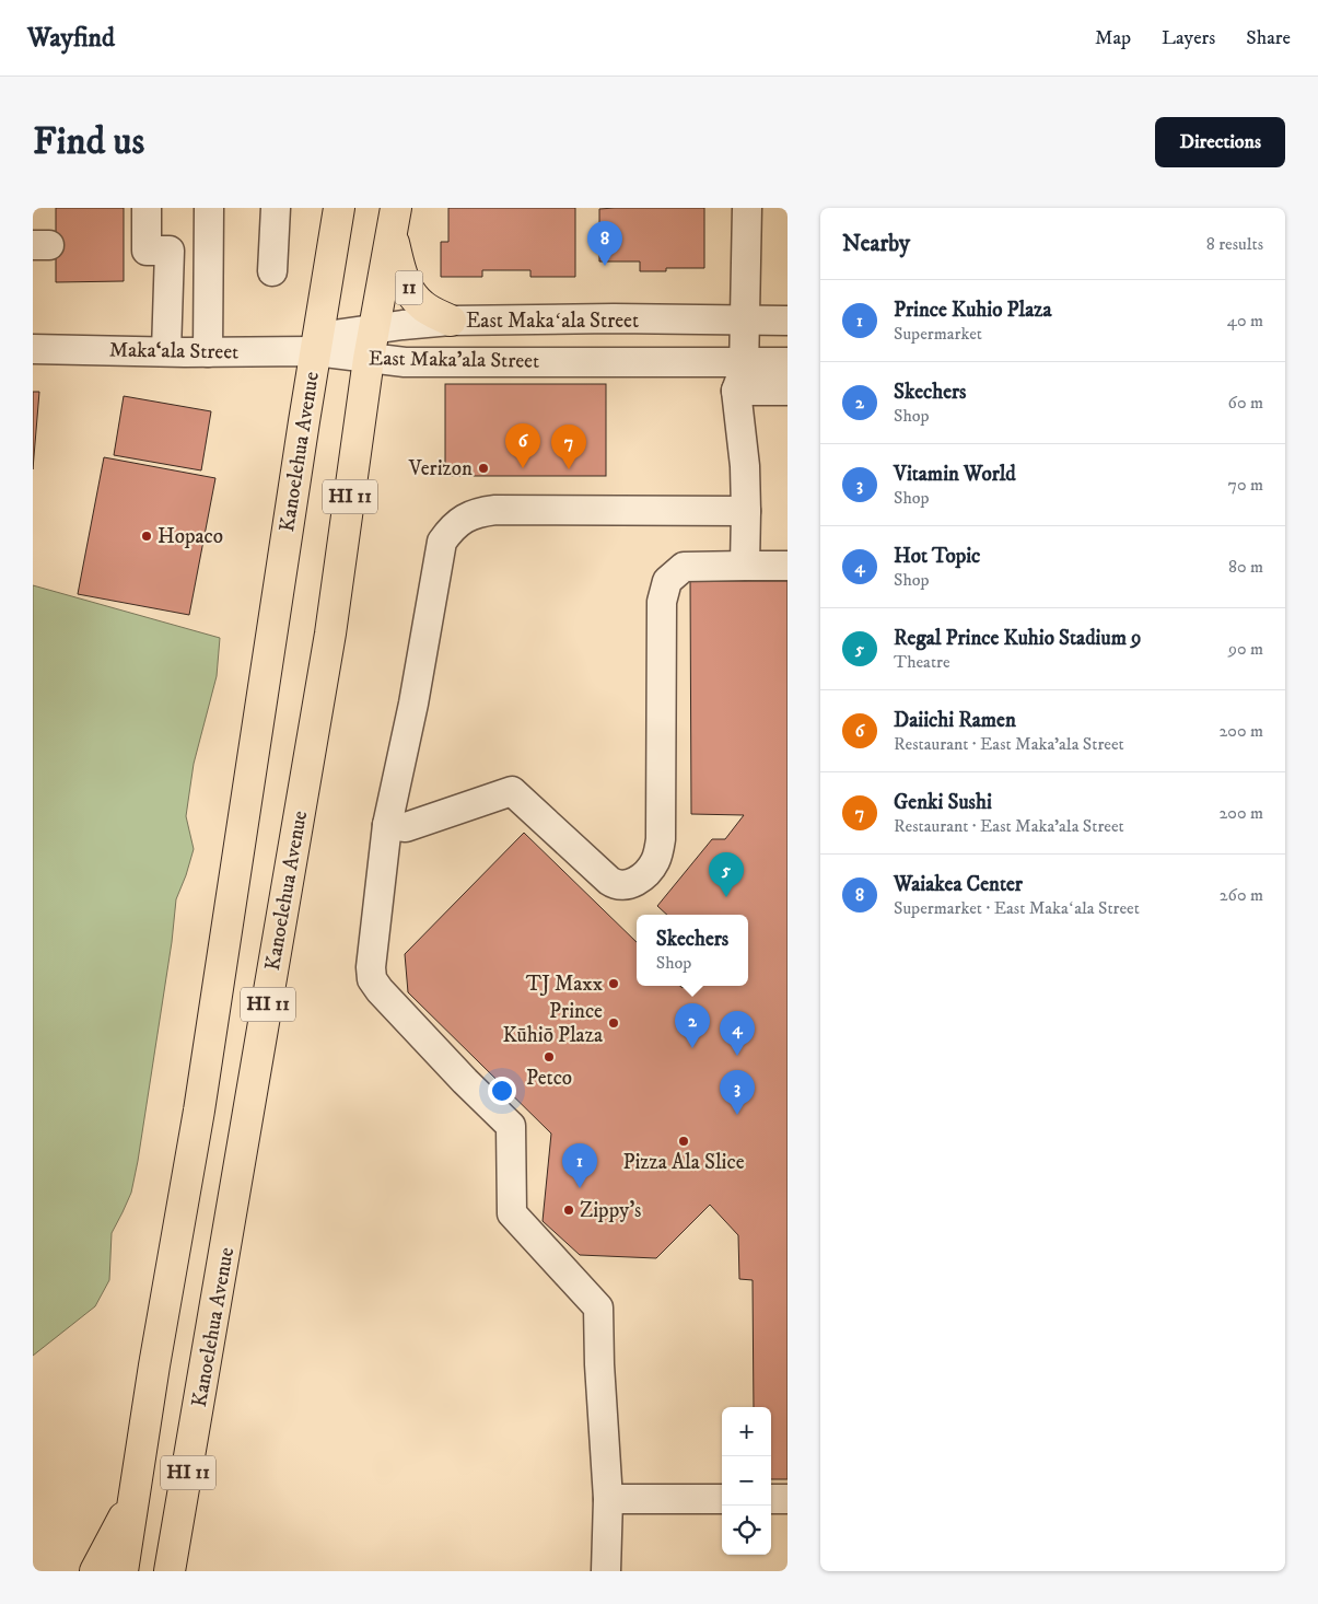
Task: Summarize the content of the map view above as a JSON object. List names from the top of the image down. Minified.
{"streets":{"highway":["11","Kanoelehua Avenue","HI 11"],"street":["East Makaʻala Street","Maka‘ala Street","East Maka'ala Street"]},"crossings":[["11","East Makaʻala Street"],["11","Kanoelehua Avenue"],["East Makaʻala Street","Maka‘ala Street"],["East Makaʻala Street","East Maka'ala Street"],["East Makaʻala Street","Kanoelehua Avenue"],["Maka‘ala Street","East Maka'ala Street"],["Maka‘ala Street","Kanoelehua Avenue"],["East Maka'ala Street","Kanoelehua Avenue"]],"places":["Verizon","Hopaco","TJ Maxx","Prince Kūhiō Plaza","Petco","Pizza Ala Slice","Zippy's"],"page":{"header":"Wayfind","nav":["Map","Layers","Share"],"buttons":"Directions","title":"Find us","heading":["Nearby","8 results"],"pins":["8","6","7","5","2","4","3","1"],"list":[{"mark":"1","name":"Prince Kuhio Plaza","note":"Supermarket","value":"40 m"},{"mark":"2","name":"Skechers","note":"Shop","value":"60 m"},{"mark":"3","name":"Vitamin World","note":"Shop","value":"70 m"},{"mark":"4","name":"Hot Topic","note":"Shop","value":"80 m"},{"mark":"5","name":"Regal Prince Kuhio Stadium 9","note":"Theatre","value":"90 m"},{"mark":"6","name":"Daiichi Ramen","note":"Restaurant · East Maka'ala Street","value":"200 m"},{"mark":"7","name":"Genki Sushi","note":"Restaurant · East Maka'ala Street","value":"200 m"},{"mark":"8","name":"Waiakea Center","note":"Supermarket · East Makaʻala Street","value":"260 m"}],"popup":["Skechers","Shop"],"map_buttons":["+","−"]}}
